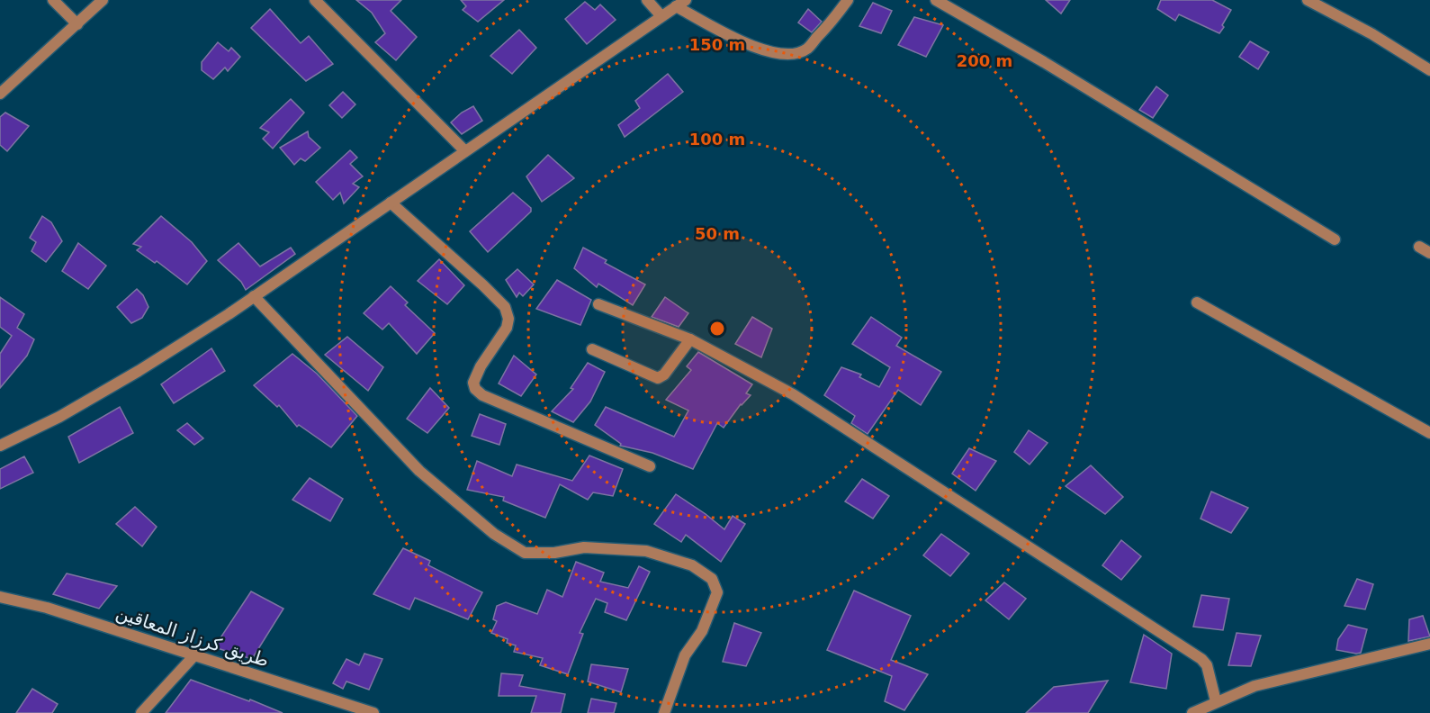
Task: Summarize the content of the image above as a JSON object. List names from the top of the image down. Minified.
{"streets":{"street":["طريق كرزاز المعاقين"]},"rings":["150 m","200 m","100 m","50 m"]}
